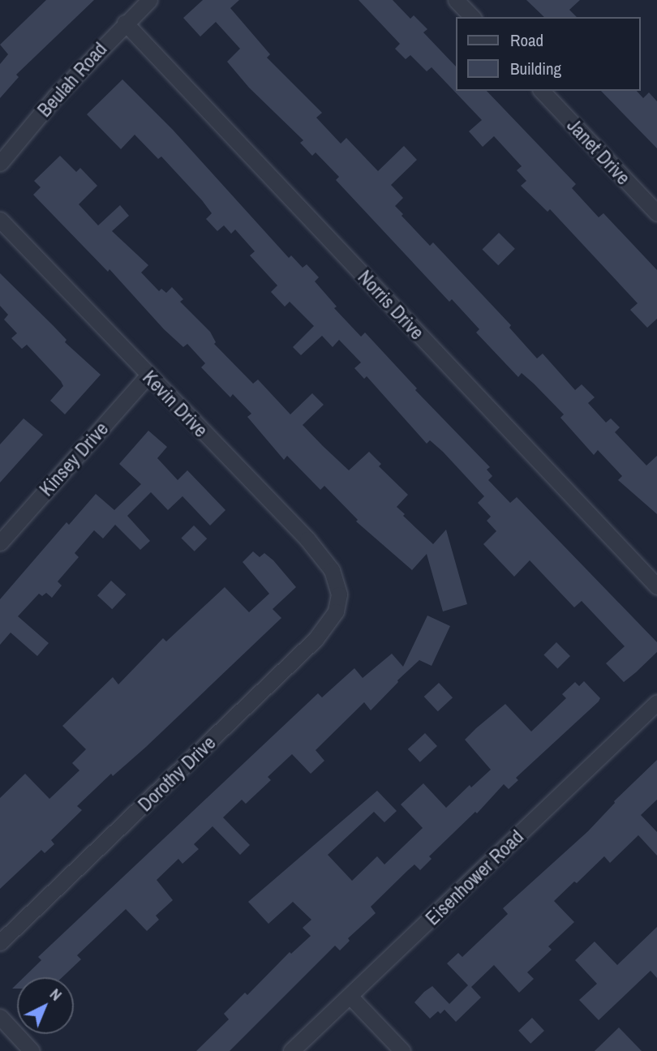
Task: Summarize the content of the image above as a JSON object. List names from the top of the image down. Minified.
{"streets":{"street":["Beulah Road","Janet Drive","Norris Drive","Kevin Drive","Kinsey Drive","Dorothy Drive","Eisenhower Road"]},"crossings":[["Beulah Road","Norris Drive"],["Kevin Drive","Kinsey Drive"],["Kevin Drive","Dorothy Drive"]],"legend":["Road","Building"],"north":"top right"}
